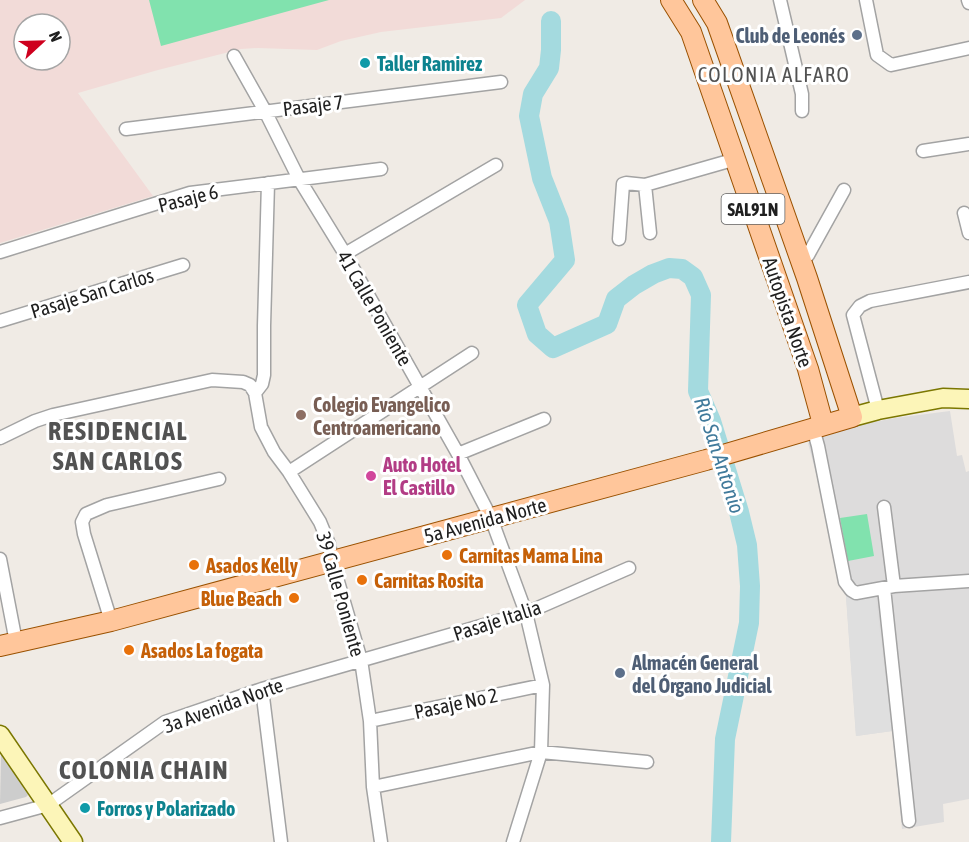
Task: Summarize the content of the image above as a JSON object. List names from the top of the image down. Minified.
{"streets":{"main road":["SAL91N","Autopista Norte","5a Avenida Norte"],"street":["Pasaje 7","Pasaje 6","Pasaje San Carlos","41 Calle Poniente","39 Calle Poniente","Pasaje Italia","Pasaje No 2","3a Avenida Norte"]},"crossings":[["Pasaje 7","41 Calle Poniente"],["Pasaje 6","41 Calle Poniente"],["Pasaje 6","39 Calle Poniente"],["41 Calle Poniente","5a Avenida Norte"],["41 Calle Poniente","Pasaje Italia"],["41 Calle Poniente","Pasaje No 2"],["Autopista Norte","5a Avenida Norte"],["5a Avenida Norte","39 Calle Poniente"],["39 Calle Poniente","Pasaje Italia"],["39 Calle Poniente","Pasaje No 2"],["39 Calle Poniente","3a Avenida Norte"],["Pasaje Italia","3a Avenida Norte"]],"districts":["COLONIA ALFARO","RESIDENCIAL SAN CARLOS","COLONIA CHAIN"],"water":["Río San Antonio"],"places":["Club de Leonés","Taller Ramirez","Colegio Evangelico Centroamericano","Auto Hotel El Castillo","Carnitas Mama Lina","Asados Kelly","Carnitas Rosita","Blue Beach","Asados La fogata","Almacén General del Órgano Judicial","Forros y Polarizado"],"north":"right"}
